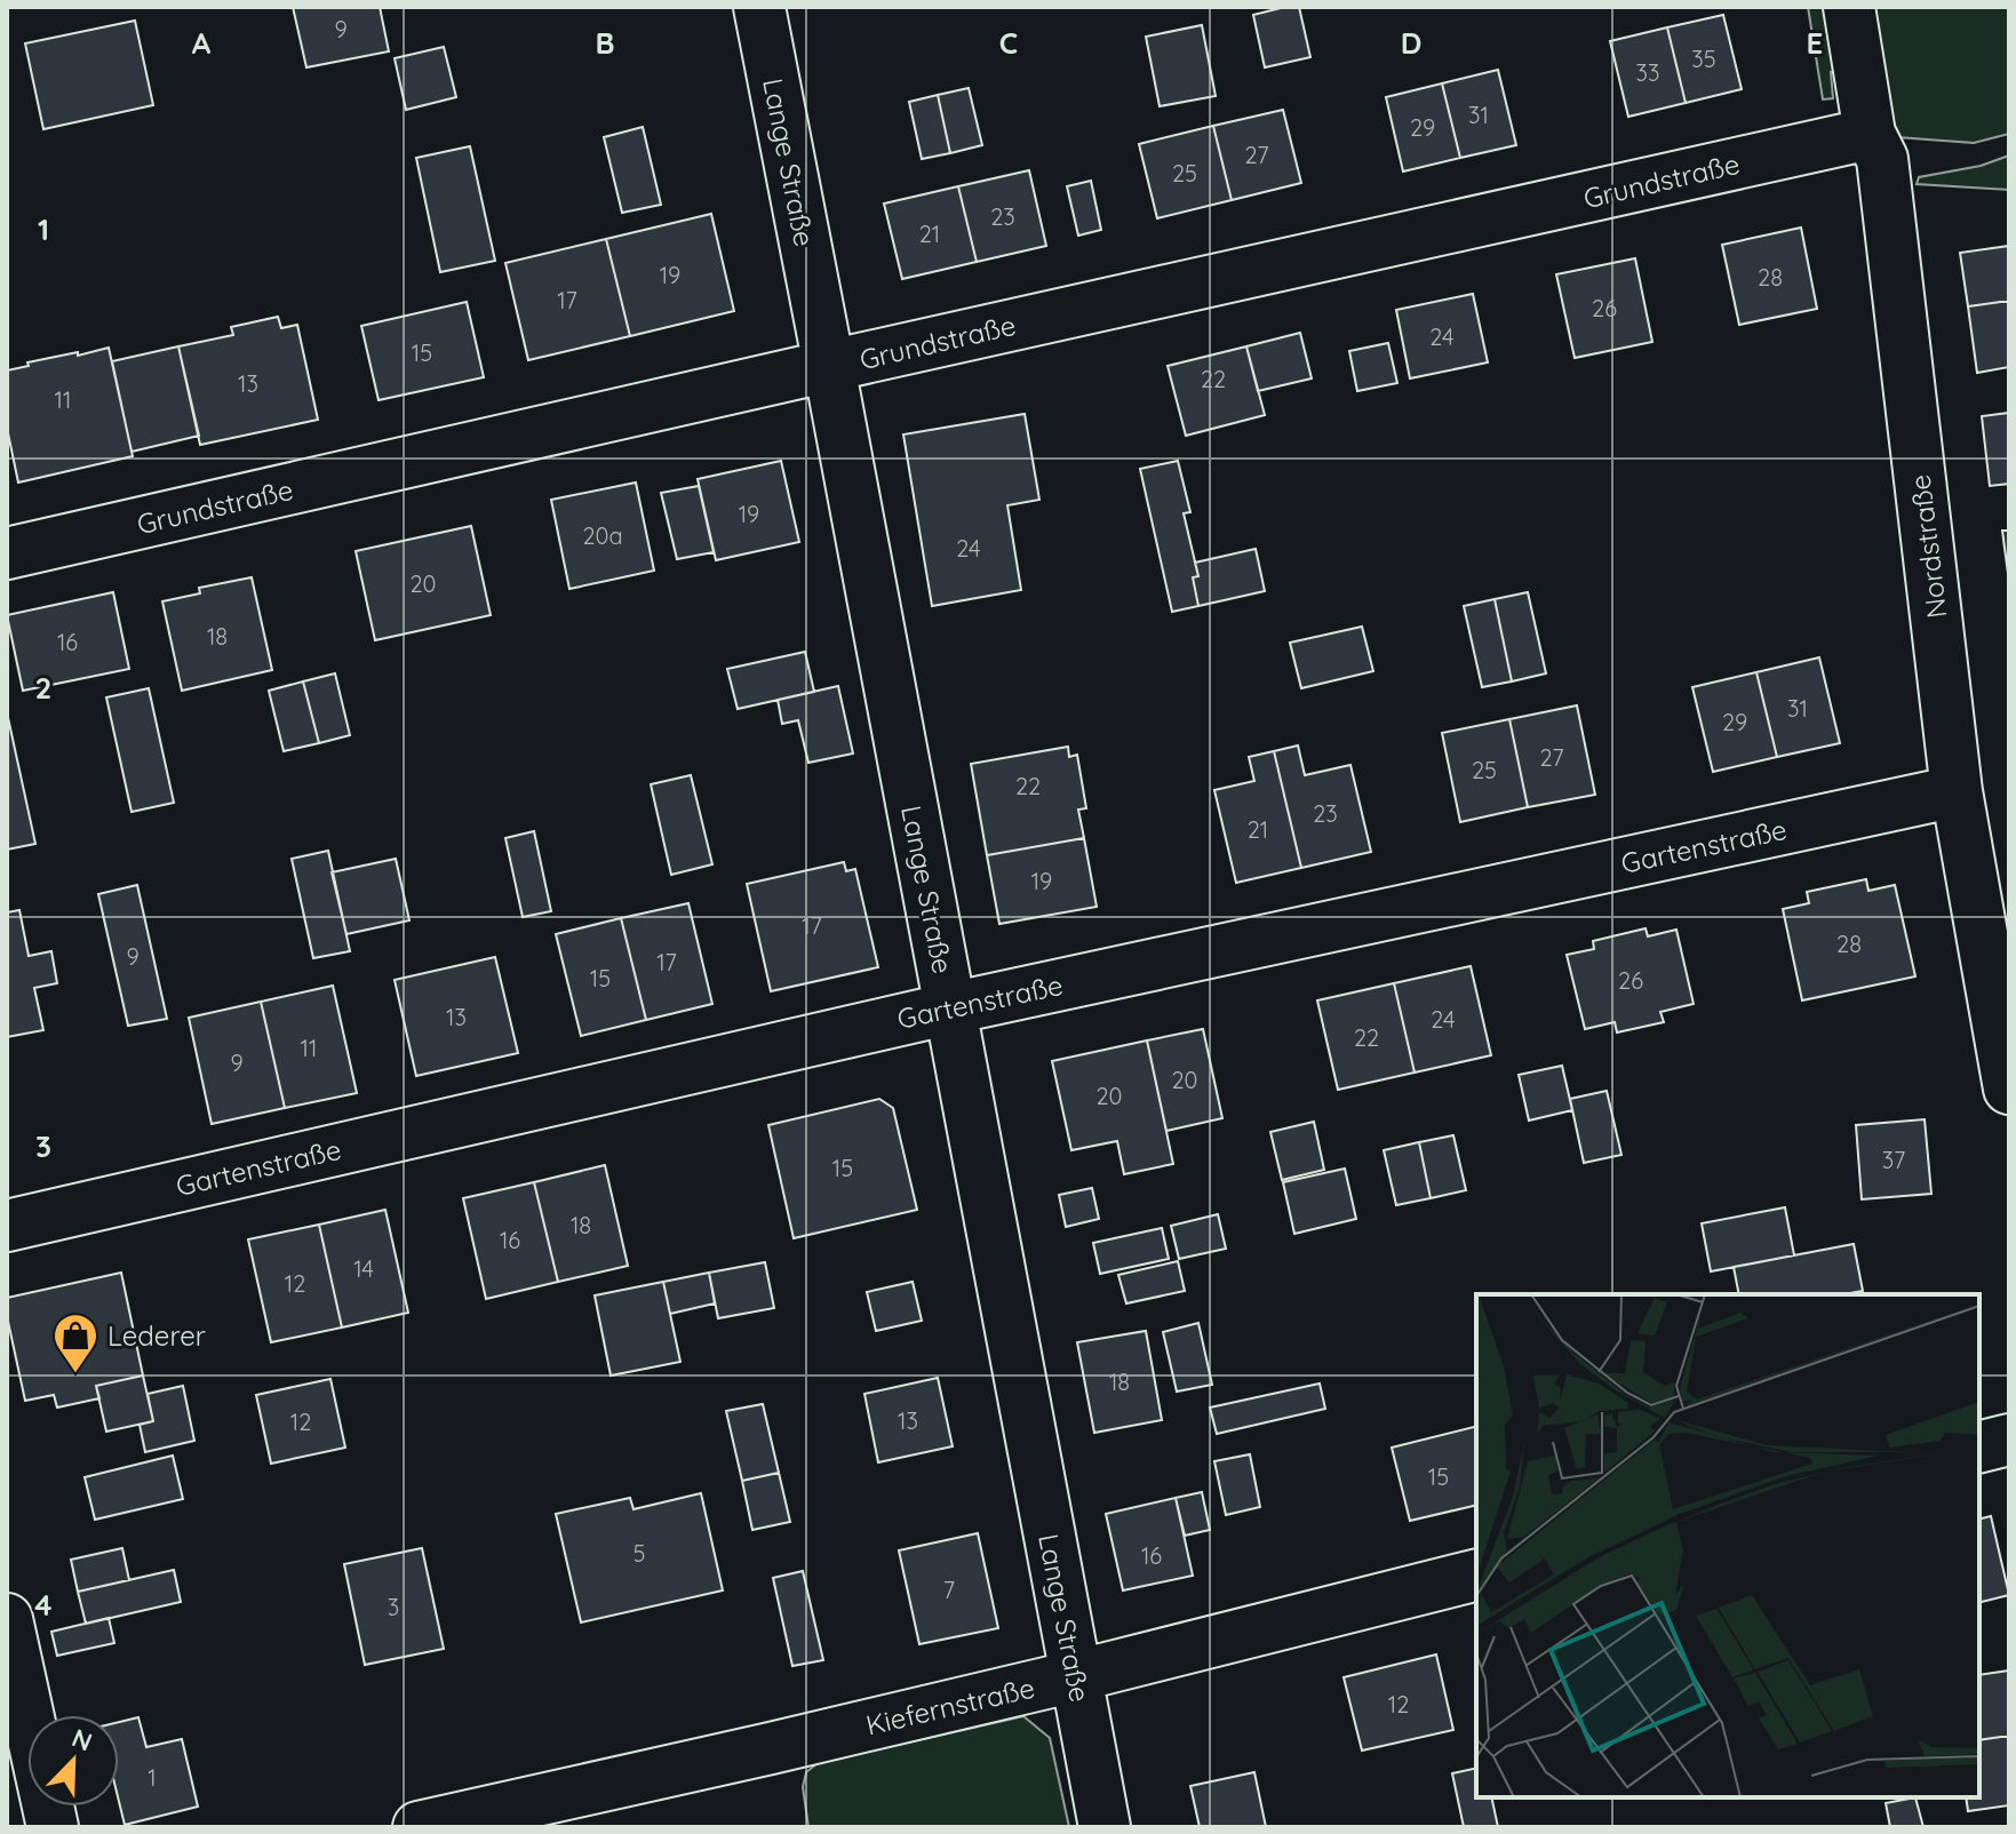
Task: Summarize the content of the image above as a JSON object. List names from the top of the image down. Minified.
{"streets":{"street":["Lange Straße","Grundstraße","Nordstraße","Gartenstraße","Kiefernstraße"]},"crossings":[["Lange Straße","Grundstraße"],["Lange Straße","Gartenstraße"],["Lange Straße","Kiefernstraße"],["Grundstraße","Nordstraße"],["Nordstraße","Gartenstraße"]],"places":{"shop":["Lederer"]},"house_numbers":["9","35","33","31","29","27","25","23","21","19","28","17","26","24","15","22","13","11","19","20a","24","20","18","16","31","29","27","25","22","23","21","19","17","28","9","17","15","26","13","24","22","11","9","20","20","37","15","18","16","14","12","18","13","12","15","5","16","7","3","12","1"],"north":"top right","grid":{"columns":["A","B","C","D","E"],"rows":["1","2","3","4"]}}
